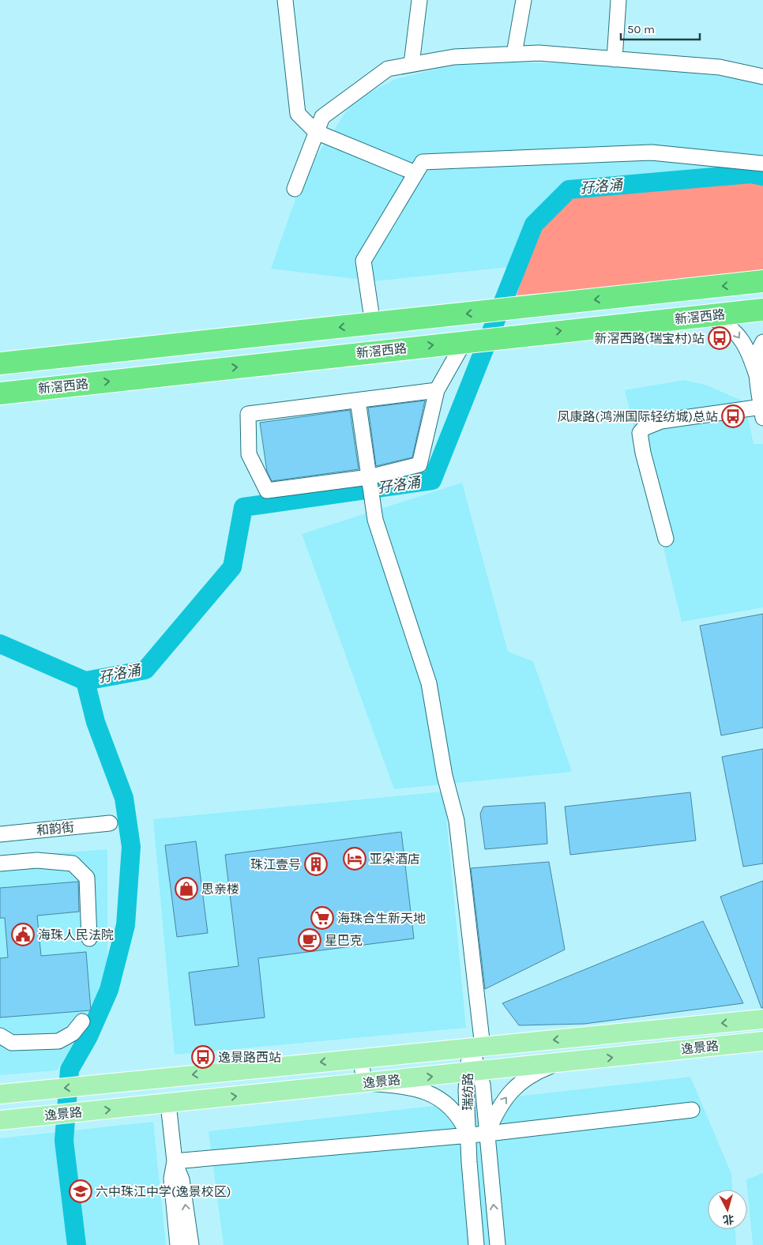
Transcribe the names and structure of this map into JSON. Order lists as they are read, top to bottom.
{
  "streets": {
    "highway": ["新滘西路"],
    "main road": ["逸景路"],
    "street": ["和韵街", "瑞纺路"]
  },
  "crossings": [
    ["逸景路", "瑞纺路"]
  ],
  "water": ["孖洛涌"],
  "places": {
    "bus stop": ["新滘西路(瑞宝村)站", "凤康路(鸿洲国际轻纺城)总站", "逸景路西站"],
    "hotel": ["亚朵酒店"],
    "building": ["珠江壹号"],
    "shop": ["思亲楼"],
    "supermarket": ["海珠合生新天地"],
    "public building": ["海珠人民法院"],
    "cafe": ["星巴克"],
    "school or university": ["六中珠江中学(逸景校区)"]
  },
  "scale_bar": "50 m",
  "north": "bottom"
}
